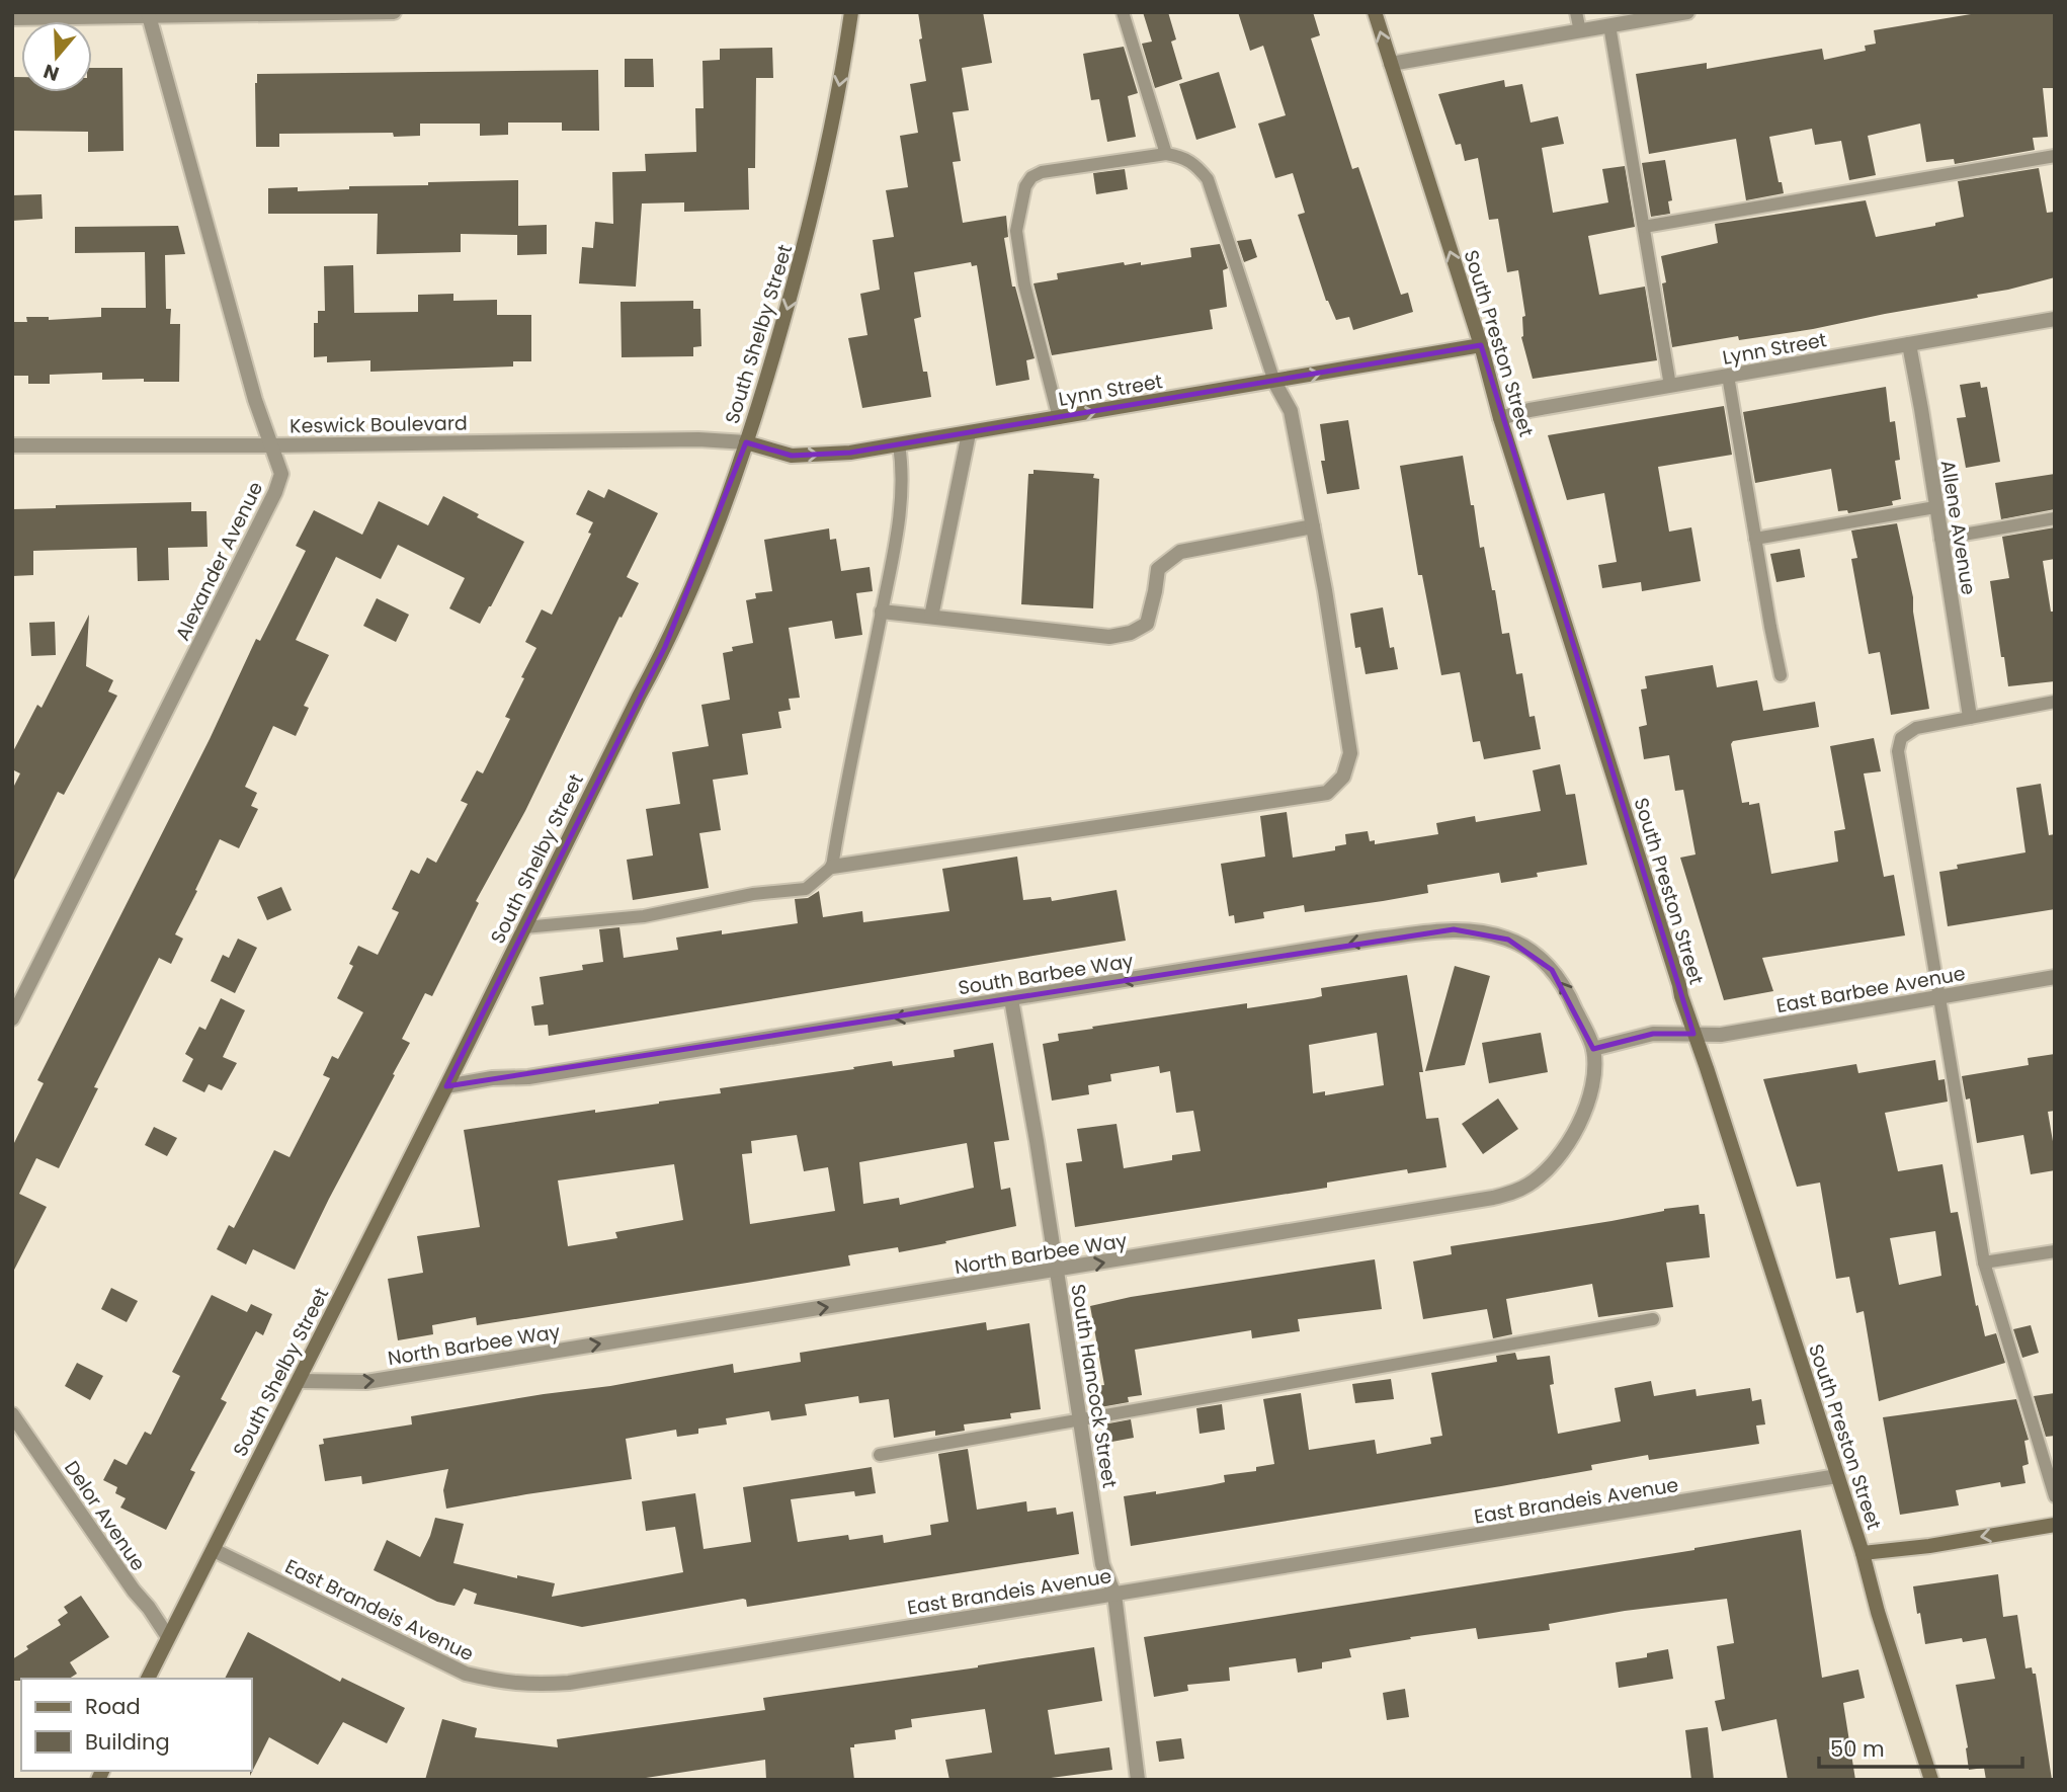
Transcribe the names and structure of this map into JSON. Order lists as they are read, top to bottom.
{
  "streets": {
    "main road": ["South Shelby Street", "South Preston Street", "Lynn Street"],
    "street": [
      "Keswick Boulevard",
      "Allene Avenue",
      "Alexander Avenue",
      "South Barbee Way",
      "East Barbee Avenue",
      "North Barbee Way",
      "South Hancock Street",
      "East Brandeis Avenue",
      "Delor Avenue"
    ]
  },
  "crossings": [
    ["South Shelby Street", "Lynn Street"],
    ["South Shelby Street", "Keswick Boulevard"],
    ["South Shelby Street", "South Barbee Way"],
    ["South Shelby Street", "North Barbee Way"],
    ["South Shelby Street", "East Brandeis Avenue"],
    ["South Shelby Street", "Delor Avenue"],
    ["South Preston Street", "Lynn Street"],
    ["South Preston Street", "East Barbee Avenue"],
    ["South Preston Street", "East Brandeis Avenue"],
    ["Lynn Street", "Keswick Boulevard"],
    ["Lynn Street", "Allene Avenue"],
    ["Keswick Boulevard", "Alexander Avenue"],
    ["South Barbee Way", "North Barbee Way"],
    ["South Barbee Way", "South Hancock Street"],
    ["North Barbee Way", "South Hancock Street"],
    ["South Hancock Street", "East Brandeis Avenue"]
  ],
  "one_way": ["Lynn Street", "South Barbee Way", "North Barbee Way"],
  "legend": ["Road", "Building"],
  "scale_bar": "50 m",
  "north": "bottom"
}
